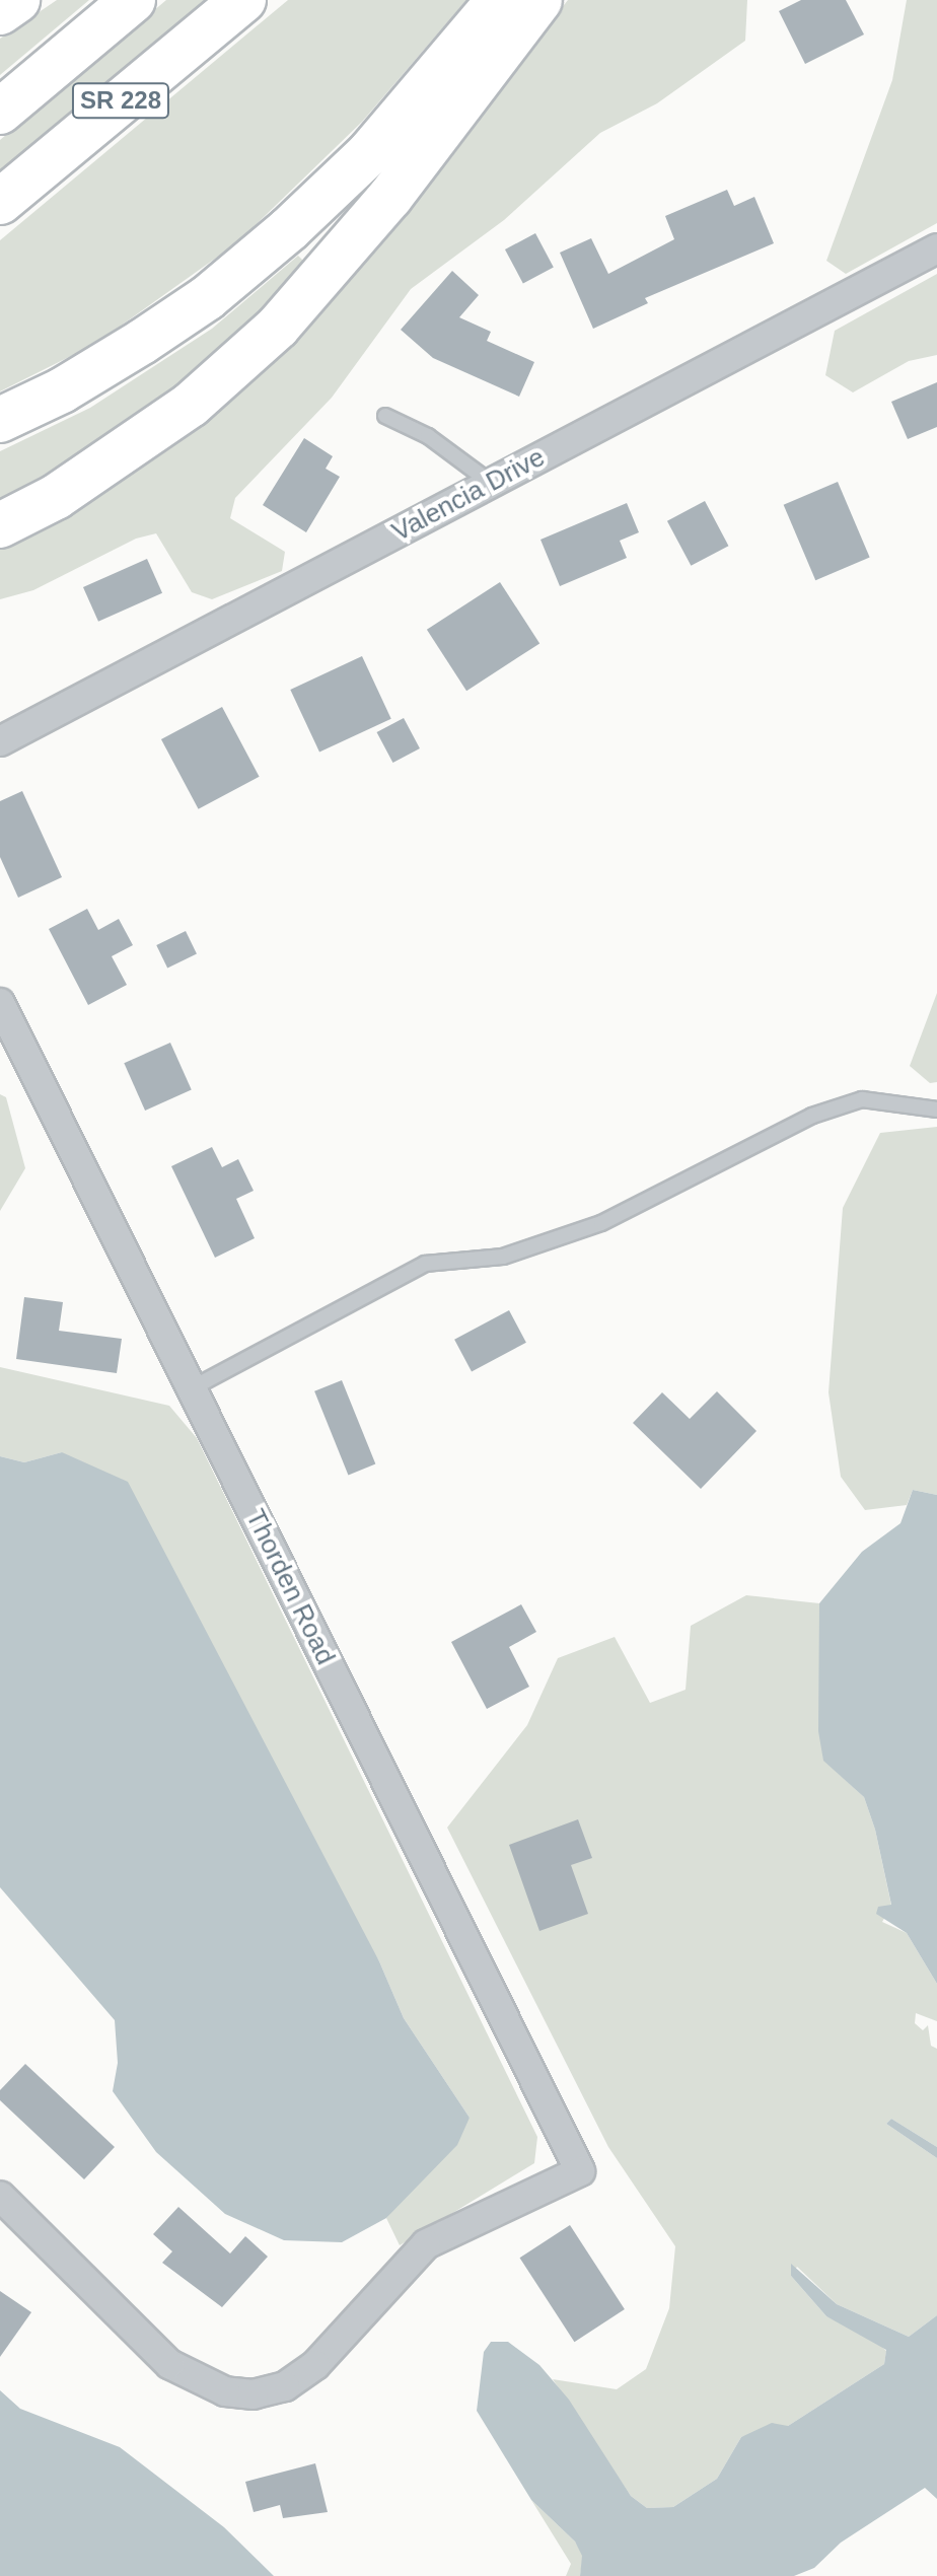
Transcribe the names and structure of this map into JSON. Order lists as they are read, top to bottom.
{
  "streets": {
    "highway": ["SR 228"],
    "street": ["Valencia Drive", "Thorden Road"]
  }
}
